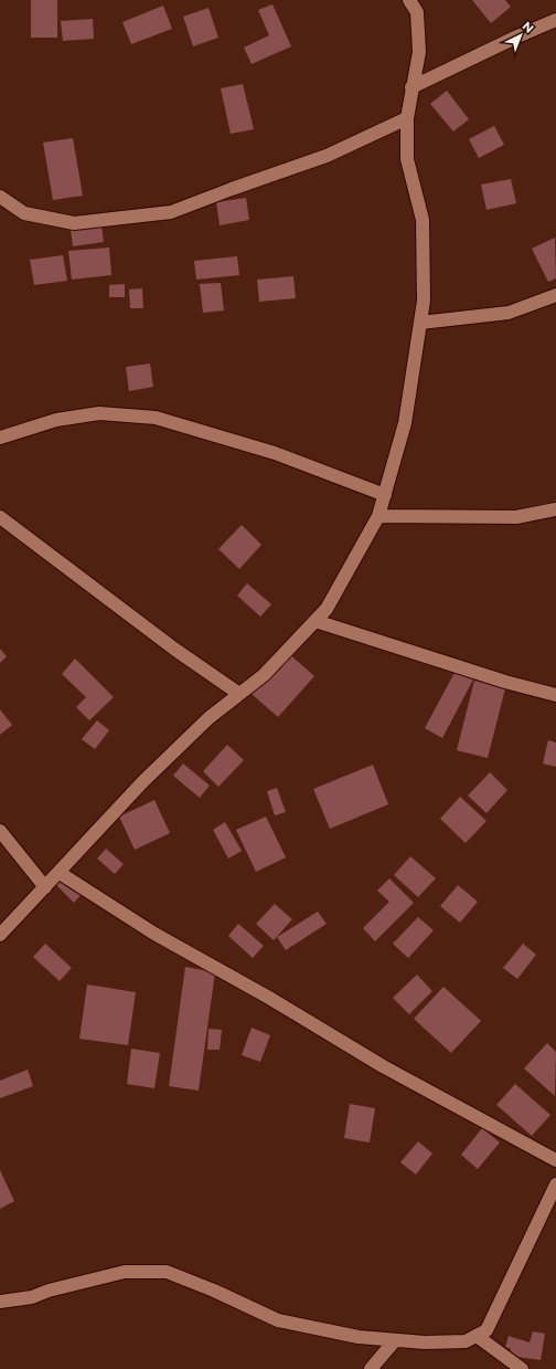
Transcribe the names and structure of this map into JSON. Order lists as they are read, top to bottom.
{
  "north": "top right"
}
